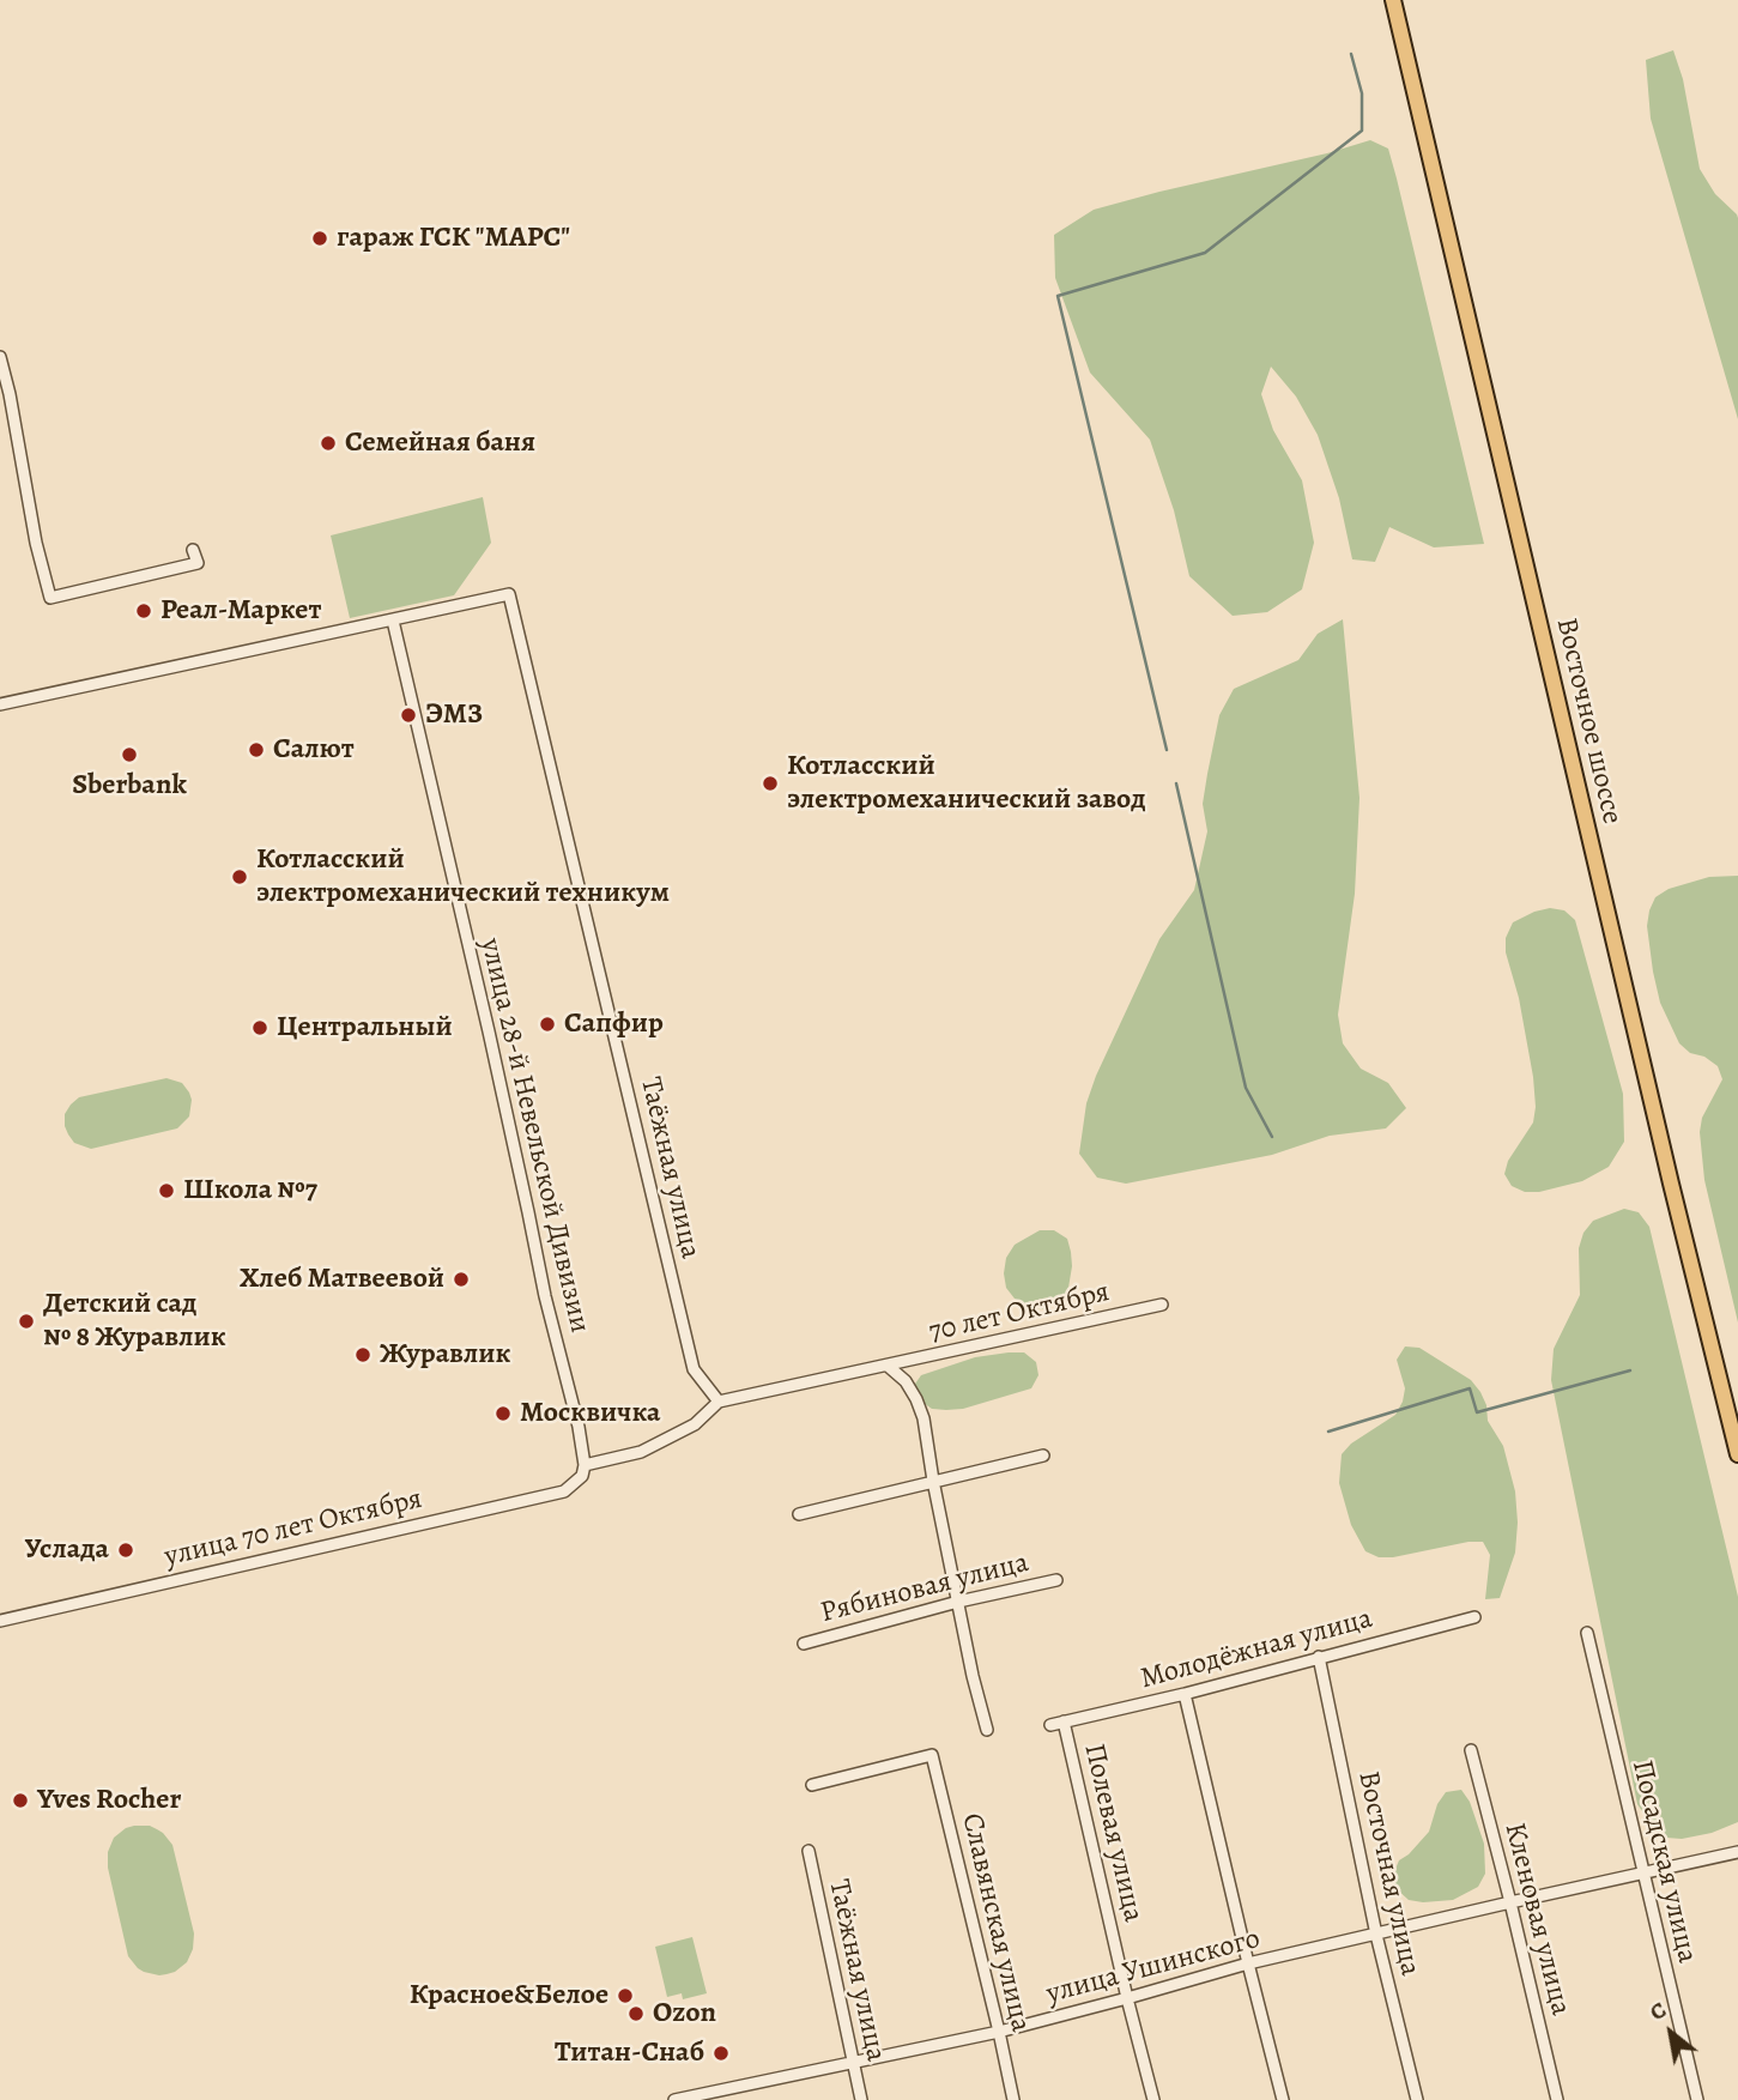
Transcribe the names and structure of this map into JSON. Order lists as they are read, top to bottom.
{
  "streets": {
    "main road": ["Восточное шоссе"],
    "street": [
      "улица 28-й Невельской Дивизии",
      "Таёжная улица",
      "70 лет Октября",
      "улица 70 лет Октября",
      "Рябиновая улица",
      "Молодёжная улица",
      "Полевая улица",
      "Посадская улица",
      "Восточная улица",
      "Кленовая улица",
      "Славянская улица",
      "улица Ушинского"
    ]
  },
  "crossings": [
    ["улица 28-й Невельской Дивизии", "Таёжная улица"],
    ["улица 28-й Невельской Дивизии", "улица 70 лет Октября"],
    ["Таёжная улица", "70 лет Октября"],
    ["Таёжная улица", "улица Ушинского"],
    ["Молодёжная улица", "Полевая улица"],
    ["Молодёжная улица", "Восточная улица"],
    ["Полевая улица", "улица Ушинского"],
    ["Посадская улица", "улица Ушинского"],
    ["Восточная улица", "улица Ушинского"],
    ["Кленовая улица", "улица Ушинского"],
    ["Славянская улица", "улица Ушинского"]
  ],
  "places": [
    "гараж ГСК \"МАРС\"",
    "Семейная баня",
    "Реал-Маркет",
    "ЭМЗ",
    "Салют",
    "Sberbank",
    "Котласский электромеханический завод",
    "Котласский электромеханический техникум",
    "Сапфир",
    "Центральный",
    "Школа №7",
    "Хлеб Матвеевой",
    "Детский сад № 8 Журавлик",
    "Журавлик",
    "Москвичка",
    "Услада",
    "Yves Rocher",
    "Красное&Белое",
    "Ozon",
    "Титан-Снаб"
  ],
  "north": "top left"
}
